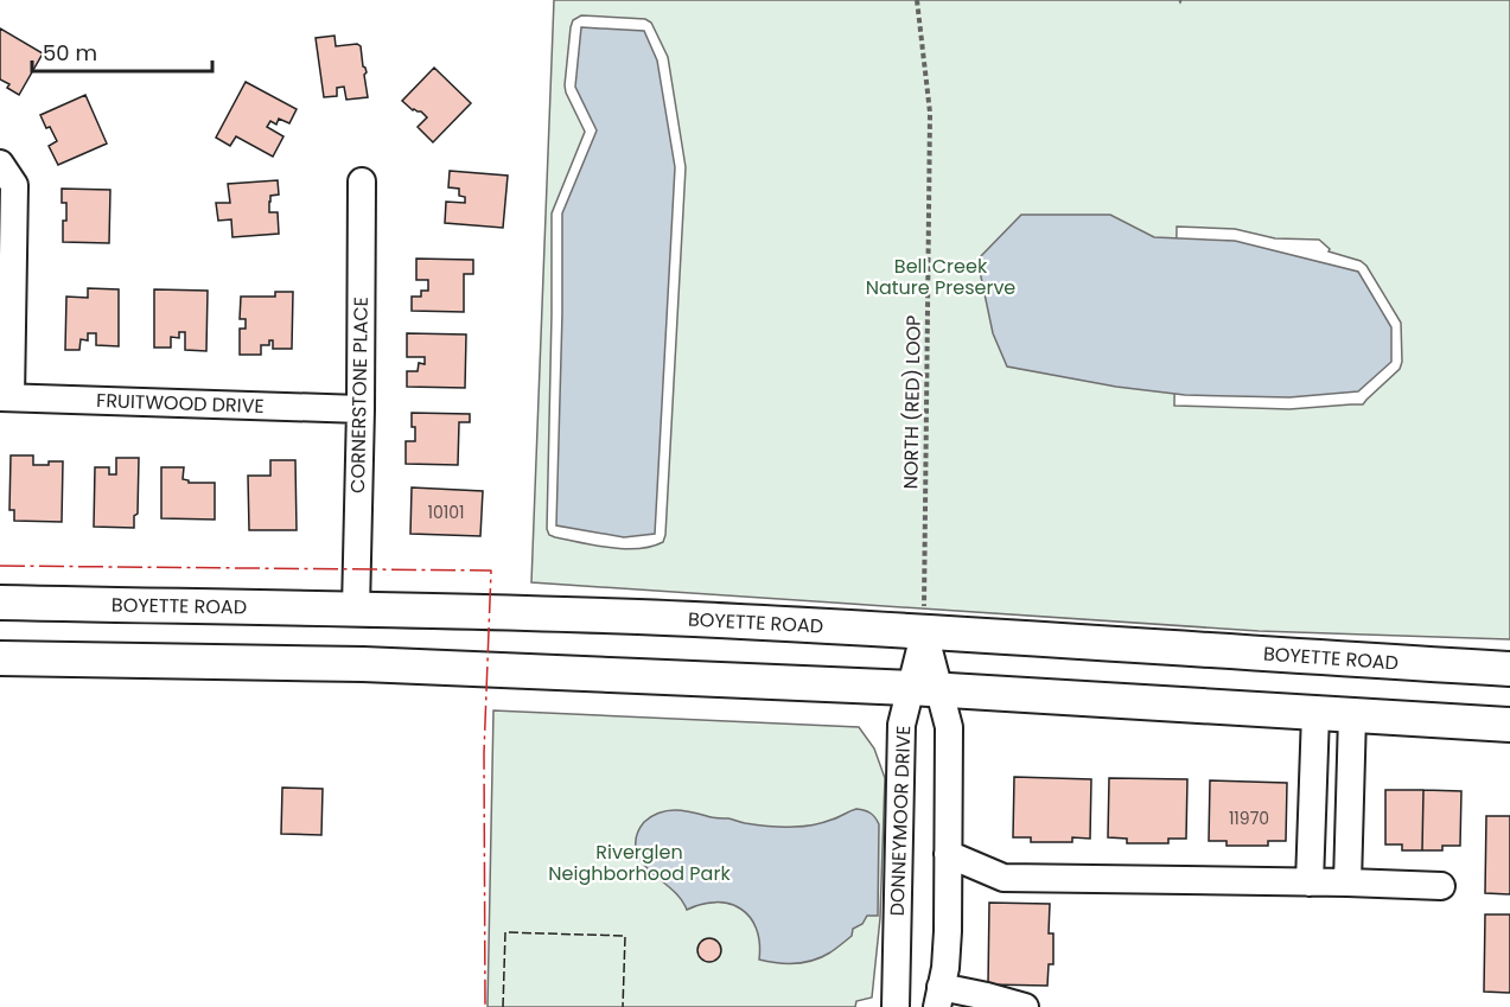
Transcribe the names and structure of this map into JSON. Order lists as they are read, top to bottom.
{
  "streets": {
    "main road": ["BOYETTE ROAD"],
    "street": ["CORNERSTONE PLACE", "FRUITWOOD DRIVE", "DONNEYMOOR DRIVE"],
    "path": ["NORTH (RED) LOOP"]
  },
  "crossings": [
    ["CORNERSTONE PLACE", "FRUITWOOD DRIVE"],
    ["CORNERSTONE PLACE", "BOYETTE ROAD"],
    ["BOYETTE ROAD", "DONNEYMOOR DRIVE"]
  ],
  "parks": ["Bell Creek Nature Preserve", "Riverglen Neighborhood Park"],
  "house_numbers": ["10101", "11970"],
  "scale_bar": "50 m"
}
